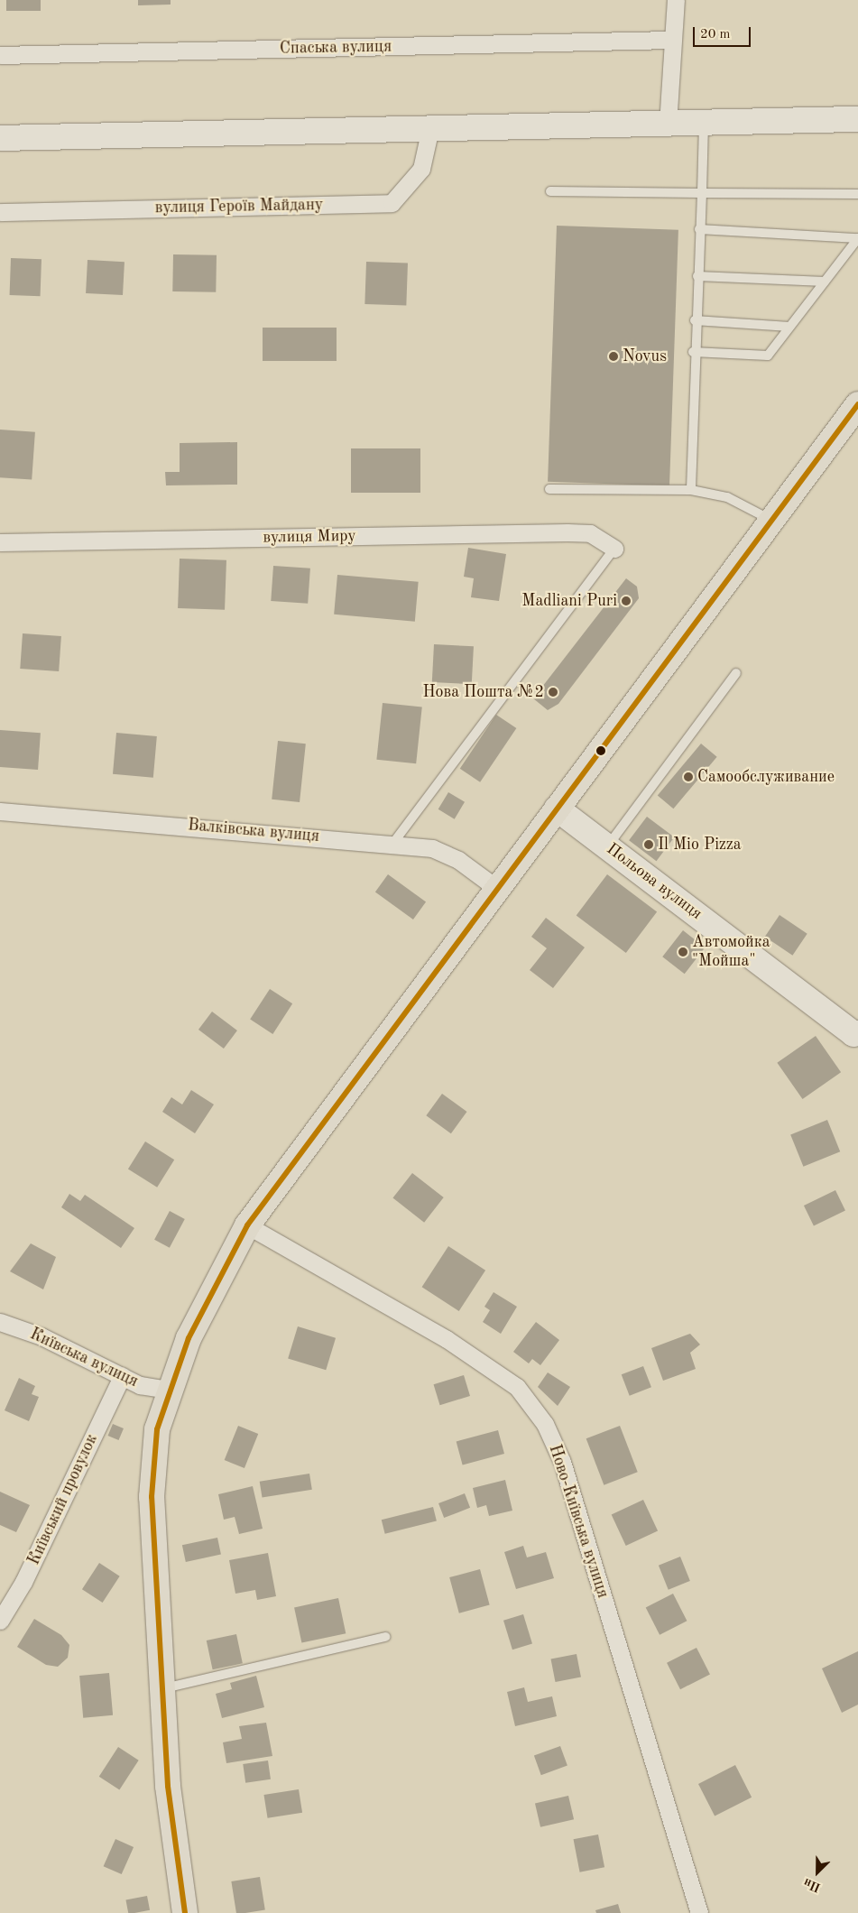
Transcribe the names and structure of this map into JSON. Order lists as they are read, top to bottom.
{
  "streets": {
    "street": [
      "Спаська вулиця",
      "вулиця Героїв Майдану",
      "вулиця Миру",
      "Валківська вулиця",
      "Польова вулиця",
      "Київська вулиця",
      "Київський провулок",
      "Ново-Київська вулиця"
    ]
  },
  "crossings": [
    ["Київська вулиця", "Київський провулок"]
  ],
  "places": [
    "Novus",
    "Madliani Puri",
    "Нова Пошта №2",
    "Самообслуживание",
    "Il Mio Pizza",
    "Автомойка \"Мойша\""
  ],
  "scale_bar": "20 m",
  "north": "bottom left"
}
